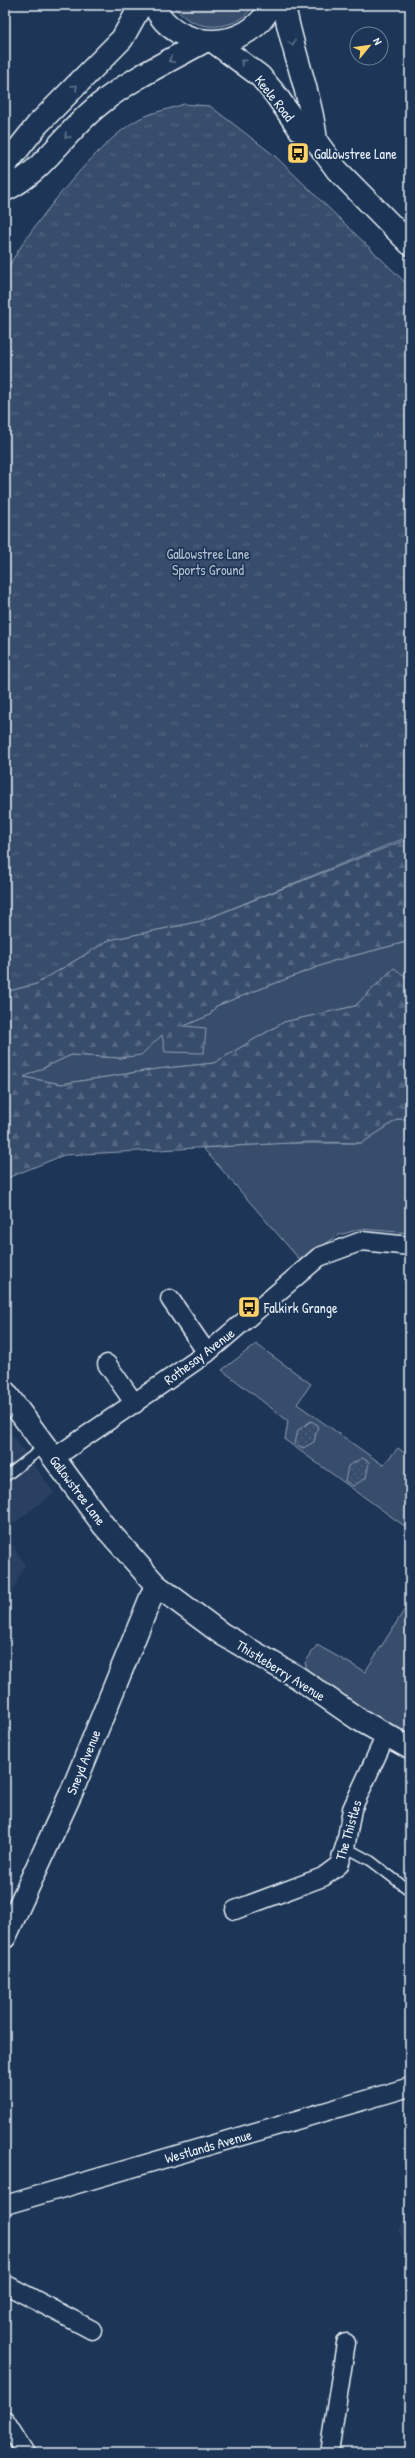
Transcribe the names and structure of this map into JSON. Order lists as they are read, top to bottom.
{
  "streets": {
    "street": [
      "Keele Road",
      "Rothesay Avenue",
      "Gallowstree Lane",
      "Thistleberry Avenue",
      "Sneyd Avenue",
      "The Thistles",
      "Westlands Avenue"
    ]
  },
  "crossings": [
    ["Rothesay Avenue", "Gallowstree Lane"],
    ["Gallowstree Lane", "Thistleberry Avenue"],
    ["Gallowstree Lane", "Sneyd Avenue"],
    ["Thistleberry Avenue", "Sneyd Avenue"],
    ["Thistleberry Avenue", "The Thistles"]
  ],
  "parks": ["Gallowstree Lane Sports Ground"],
  "places": {
    "bus stop": ["Gallowstree Lane", "Falkirk Grange"]
  },
  "north": "top right"
}
